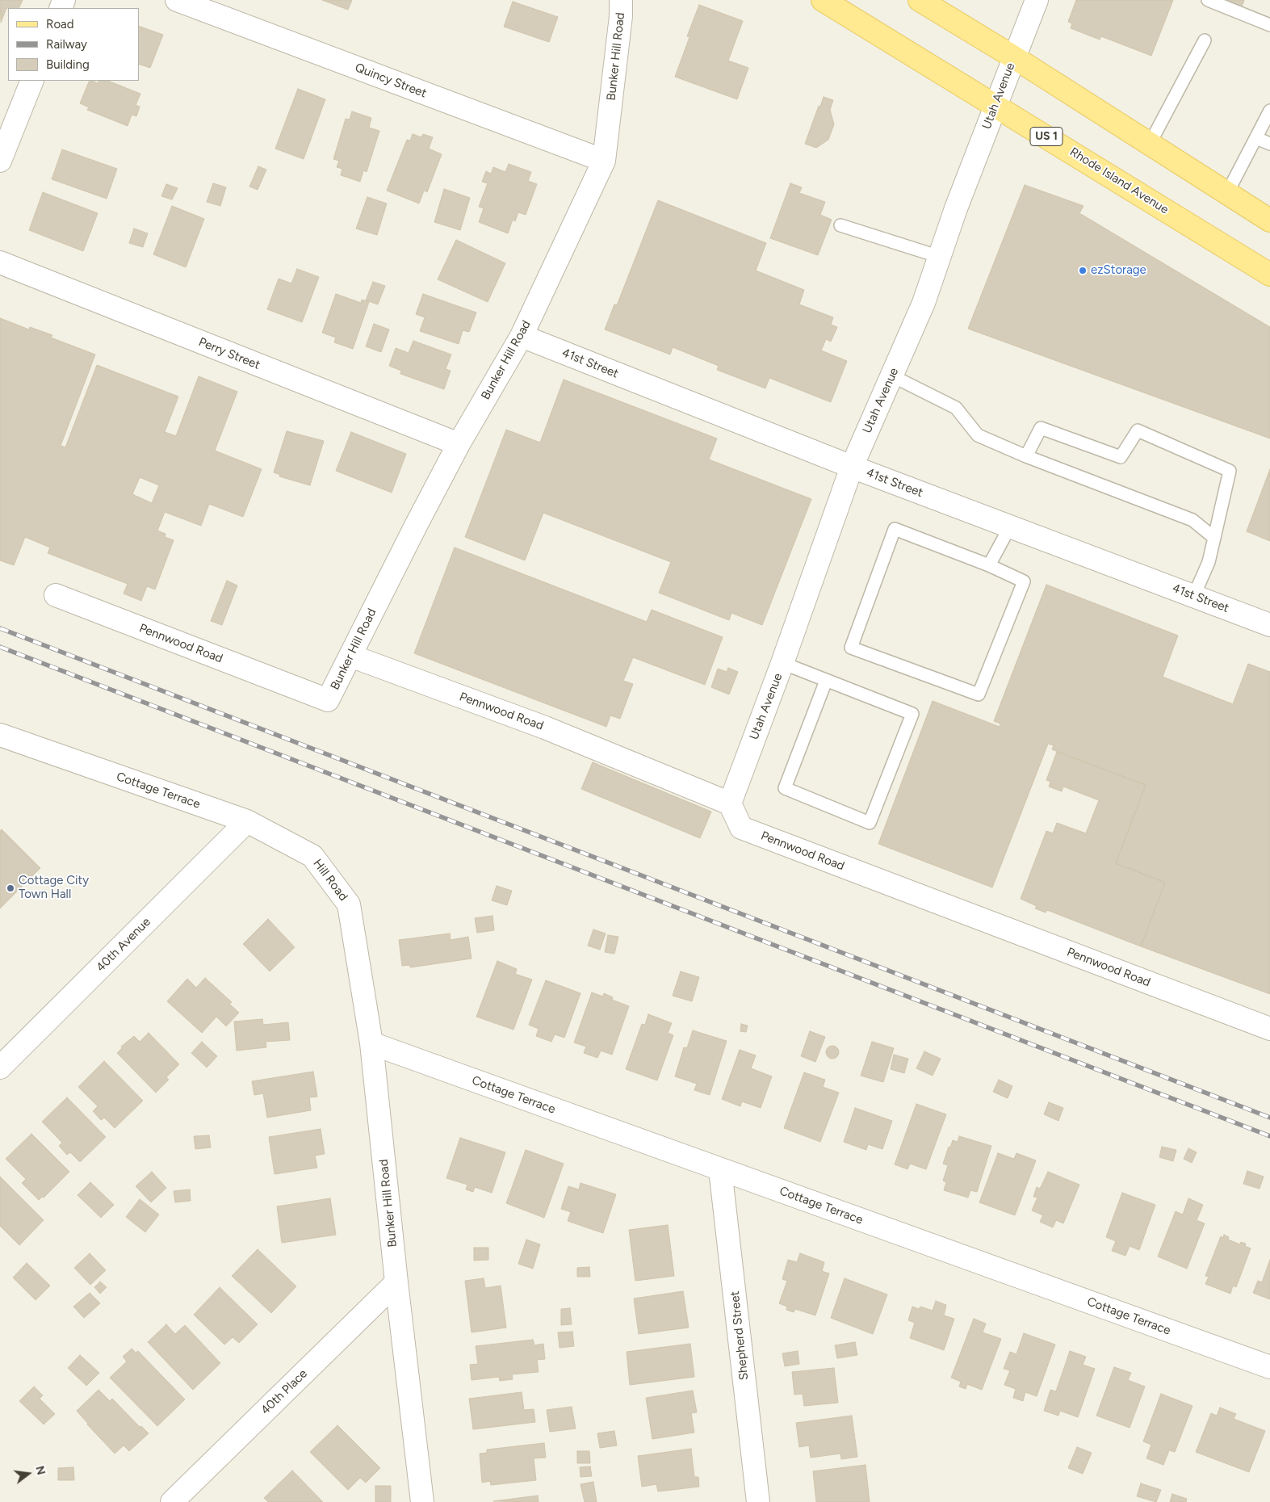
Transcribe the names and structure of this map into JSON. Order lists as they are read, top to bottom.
{
  "streets": {
    "main road": ["US 1", "Rhode Island Avenue"],
    "street": [
      "Bunker Hill Road",
      "Quincy Street",
      "Utah Avenue",
      "Perry Street",
      "41st Street",
      "Pennwood Road",
      "Cottage Terrace",
      "Hill Road",
      "40th Avenue",
      "Shepherd Street",
      "40th Place"
    ]
  },
  "crossings": [
    ["Bunker Hill Road", "Quincy Street"],
    ["Bunker Hill Road", "Perry Street"],
    ["Bunker Hill Road", "41st Street"],
    ["Bunker Hill Road", "Pennwood Road"],
    ["Bunker Hill Road", "Cottage Terrace"],
    ["Bunker Hill Road", "Hill Road"],
    ["Bunker Hill Road", "40th Place"],
    ["Utah Avenue", "Rhode Island Avenue"],
    ["Utah Avenue", "41st Street"],
    ["Utah Avenue", "Pennwood Road"],
    ["Cottage Terrace", "Hill Road"],
    ["Cottage Terrace", "40th Avenue"],
    ["Cottage Terrace", "Shepherd Street"]
  ],
  "places": ["ezStorage", "Cottage City Town Hall"],
  "legend": ["Road", "Railway", "Building"],
  "north": "right"
}
